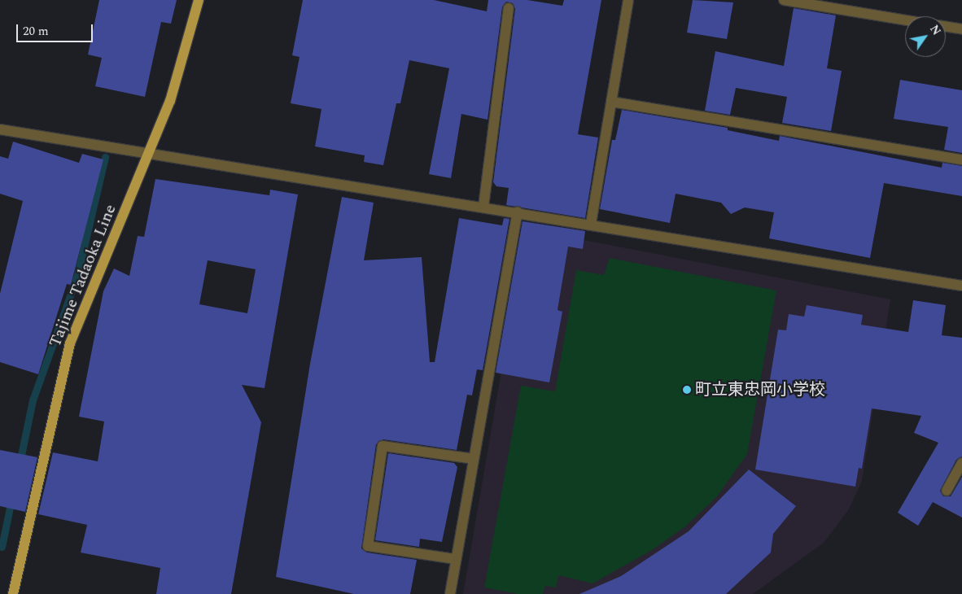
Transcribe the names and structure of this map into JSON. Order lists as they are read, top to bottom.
{
  "streets": {
    "main road": ["Tajime Tadaoka Line"]
  },
  "places": ["町立東忠岡小学校"],
  "scale_bar": "20 m",
  "north": "top right"
}
